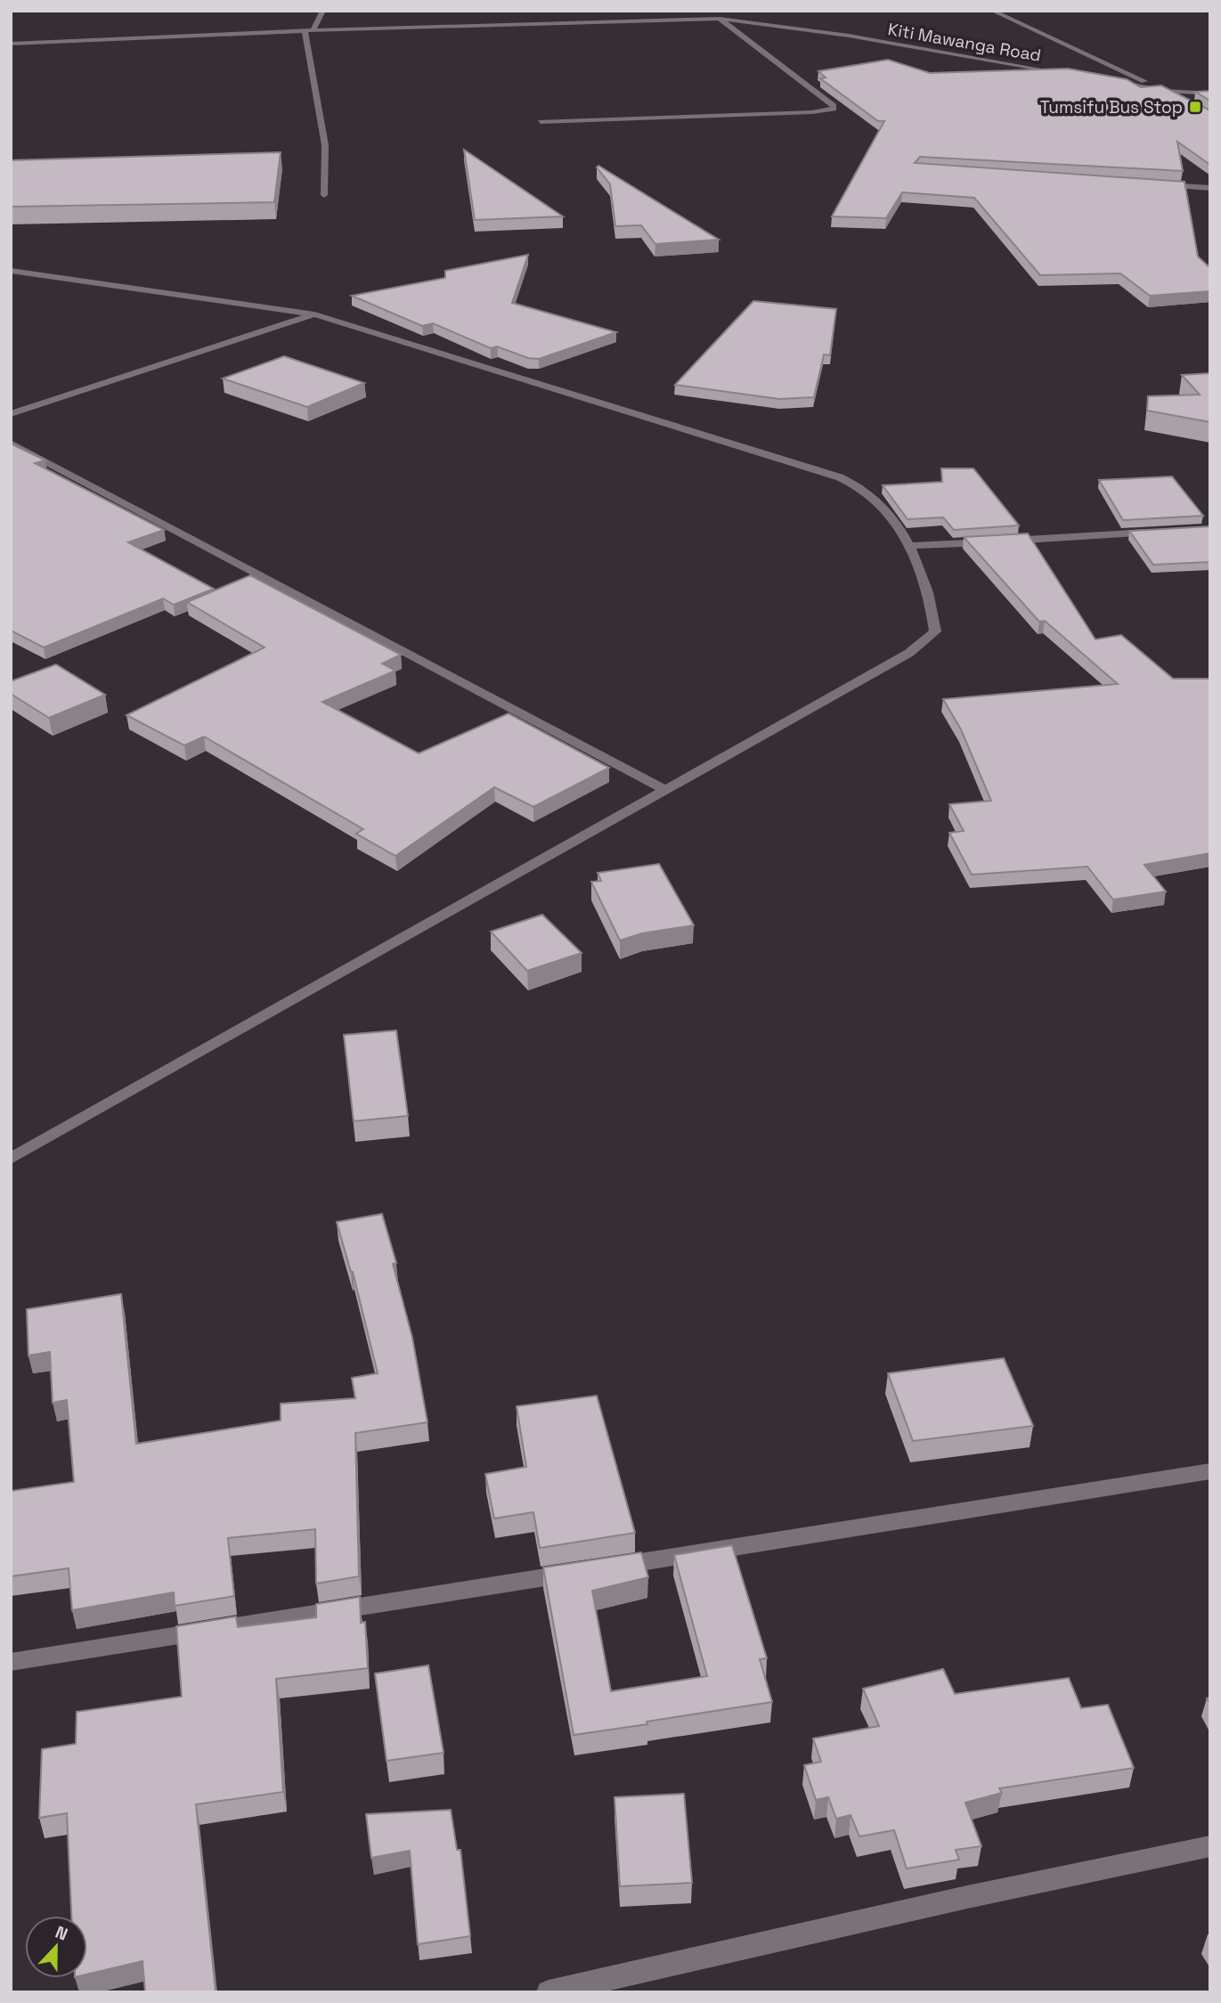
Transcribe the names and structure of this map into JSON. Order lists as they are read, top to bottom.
{
  "streets": {
    "street": ["Kiti Mawanga Road"]
  },
  "places": {
    "transit": ["Tumsifu Bus Stop"]
  },
  "north": "top"
}
